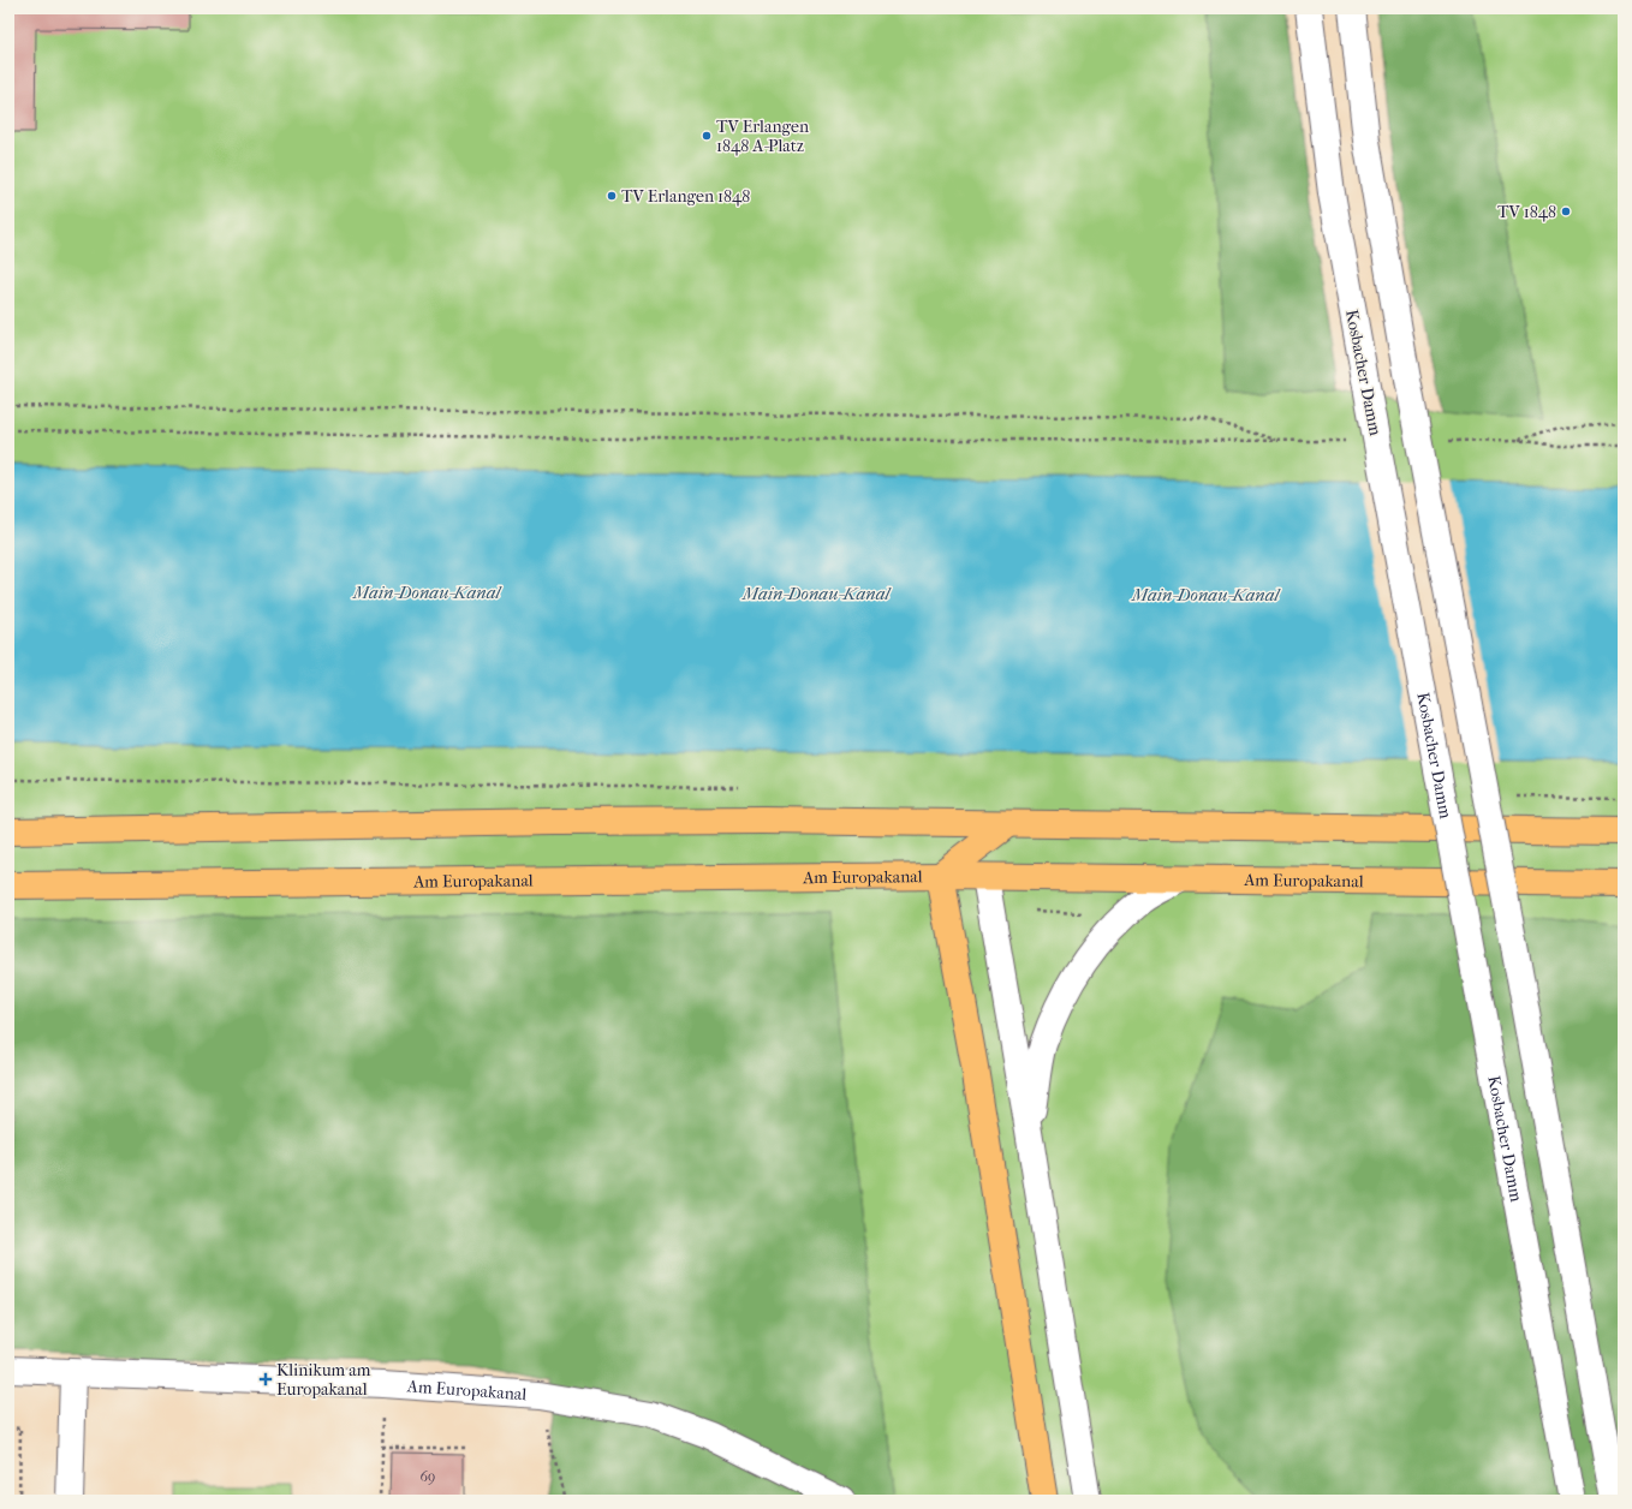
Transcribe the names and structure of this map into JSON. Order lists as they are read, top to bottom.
{
  "streets": {
    "main road": ["Am Europakanal"],
    "street": ["Kosbacher Damm"]
  },
  "water": ["Main-Donau-Kanal"],
  "places": {
    "other": ["TV Erlangen 1848 A-Platz", "TV Erlangen 1848", "TV 1848"],
    "health": ["Klinikum am Europakanal"]
  },
  "house_numbers": ["69"]
}
